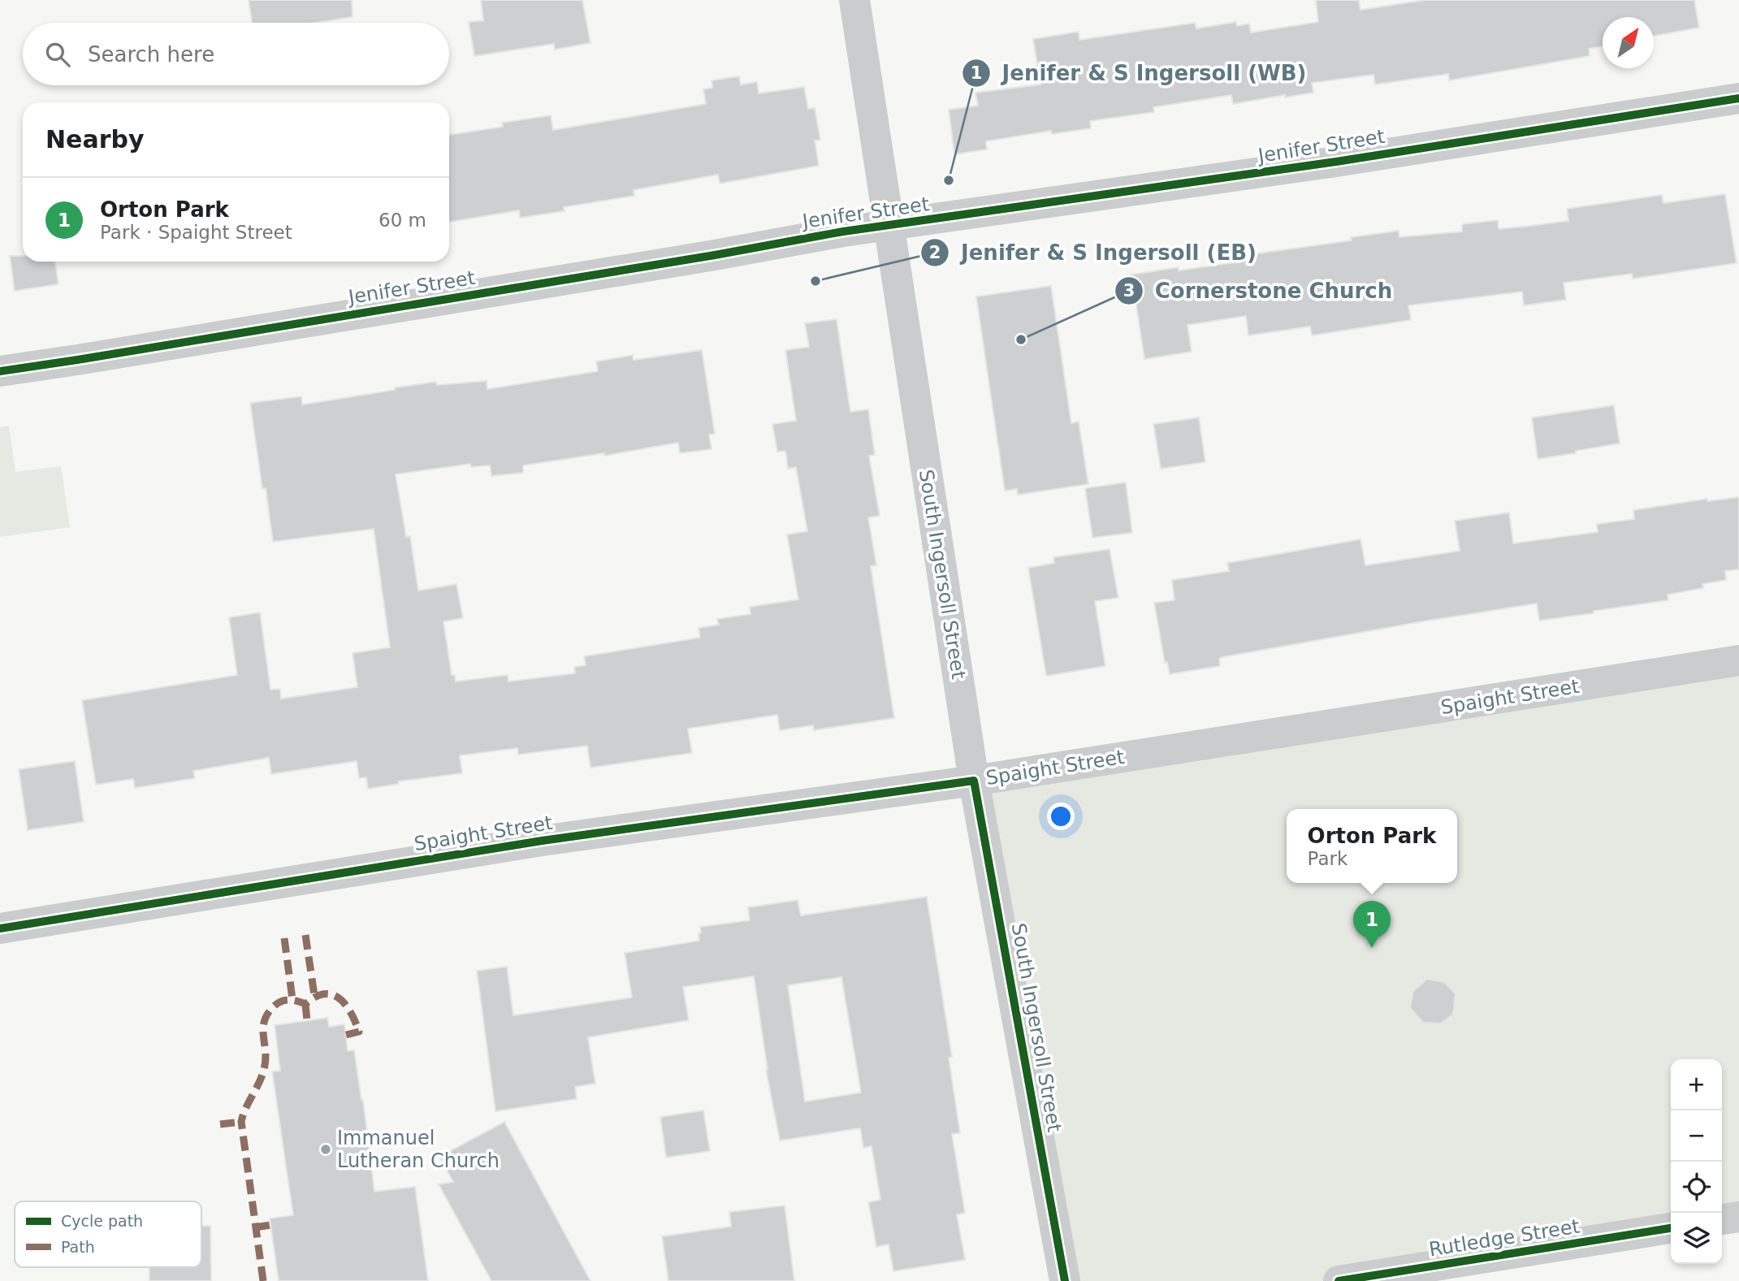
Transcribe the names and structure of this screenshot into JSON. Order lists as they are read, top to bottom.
{
  "streets": {
    "street": [
      "Jenifer Street",
      "South Ingersoll Street",
      "Spaight Street",
      "Rutledge Street"
    ]
  },
  "crossings": [
    ["Jenifer Street", "South Ingersoll Street"],
    ["South Ingersoll Street", "Spaight Street"]
  ],
  "places": [
    "Jenifer & S Ingersoll (WB)",
    "Jenifer & S Ingersoll (EB)",
    "Cornerstone Church",
    "Immanuel Lutheran Church"
  ],
  "legend": ["Cycle path", "Path"],
  "north": "top right",
  "page": {
    "search": "Search here",
    "heading": "Nearby",
    "list": [
      {
        "mark": "1",
        "name": "Orton Park",
        "note": "Park · Spaight Street",
        "value": "60 m"
      }
    ],
    "popup": ["Orton Park", "Park"],
    "pins": "1",
    "map_buttons": ["+", "−"]
  }
}
